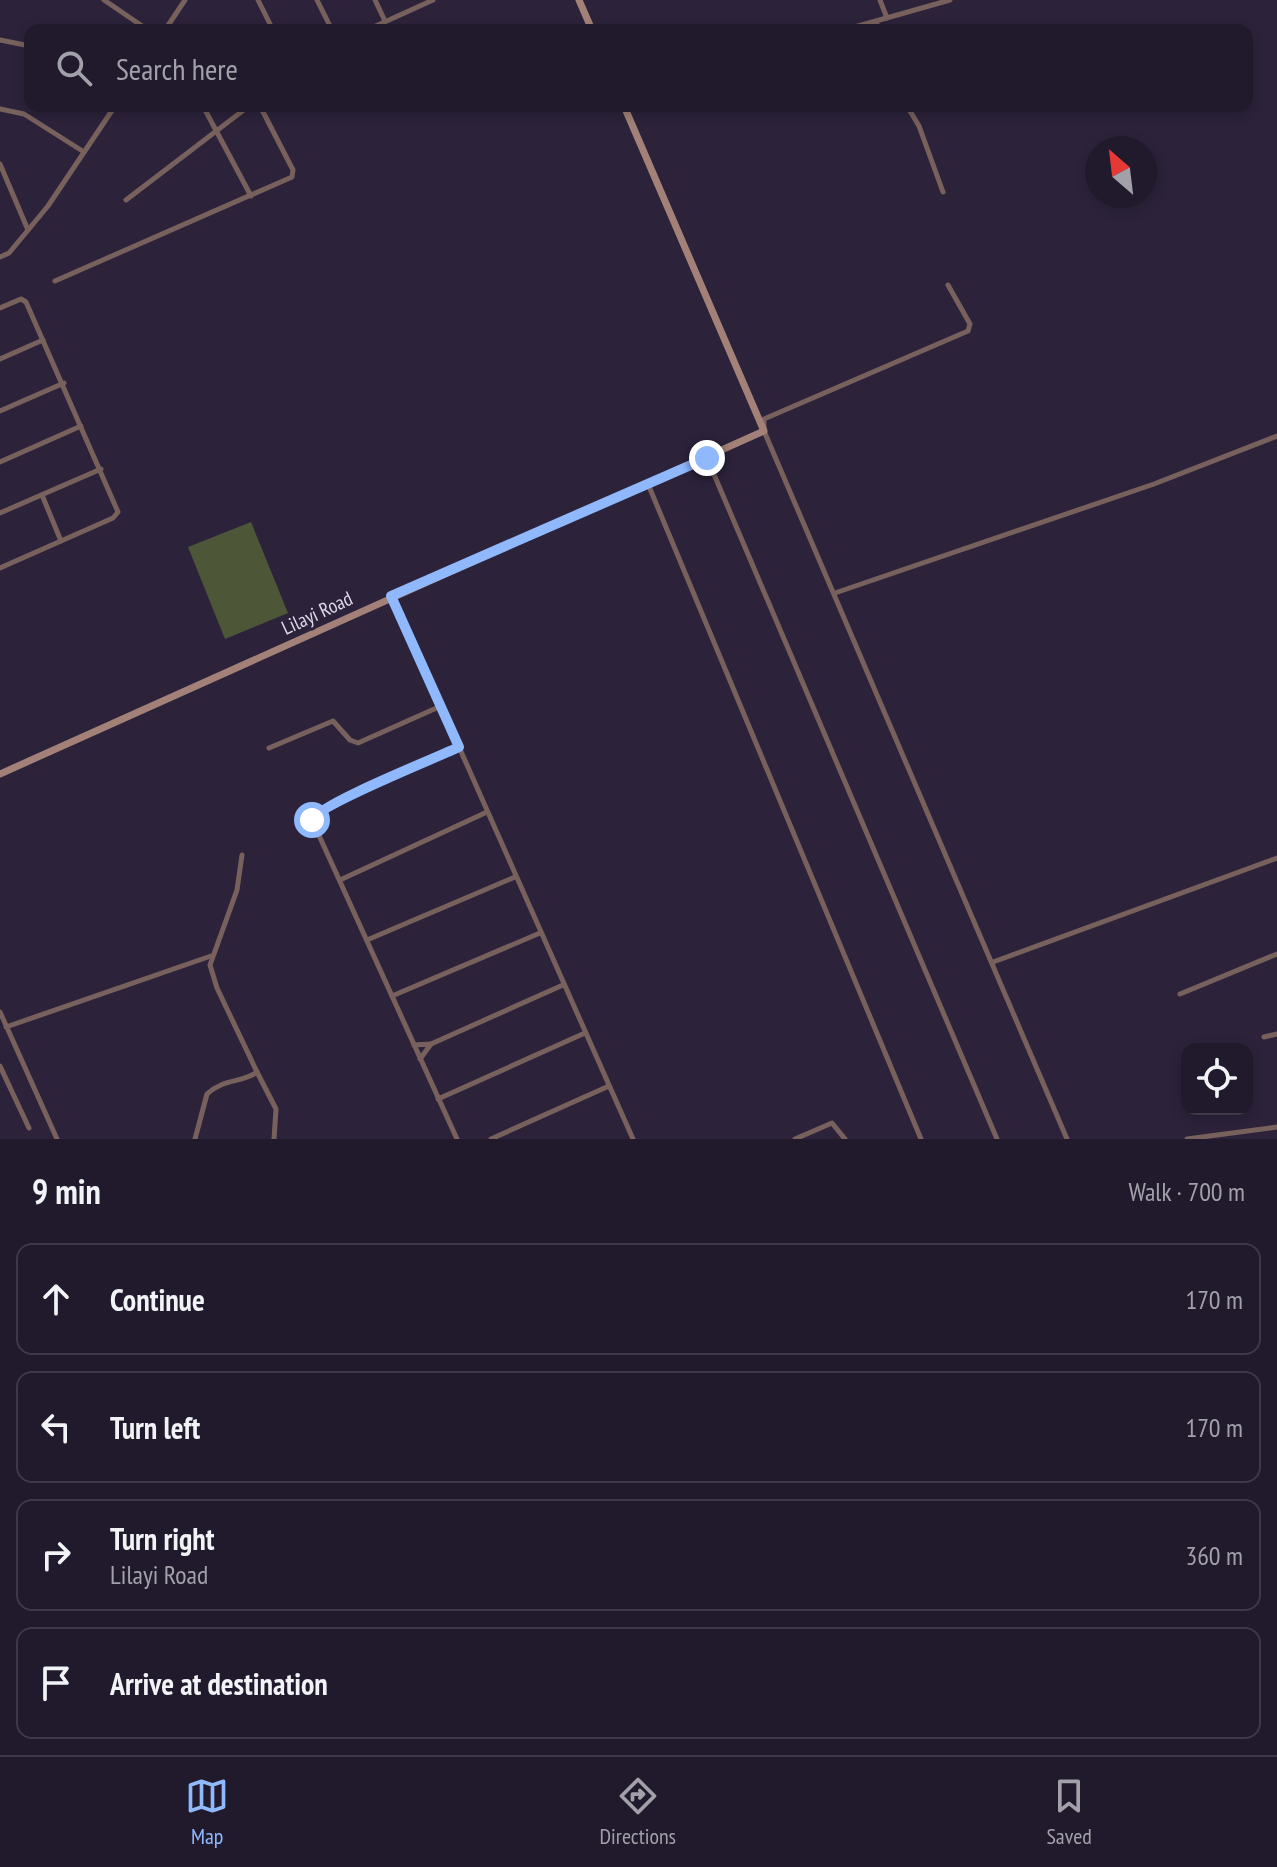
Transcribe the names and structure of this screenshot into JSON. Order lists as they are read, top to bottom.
{
  "streets": {
    "street": ["Lilayi Road"]
  },
  "north": "top left",
  "page": {
    "search": "Search here",
    "heading": ["9 min", "Walk · 700 m"],
    "list": [
      ["Continue", "170 m"],
      ["Turn left", "170 m"],
      ["Turn right", "Lilayi Road", "360 m"],
      "Arrive at destination"
    ],
    "nav": ["Map", "Directions", "Saved"]
  }
}
